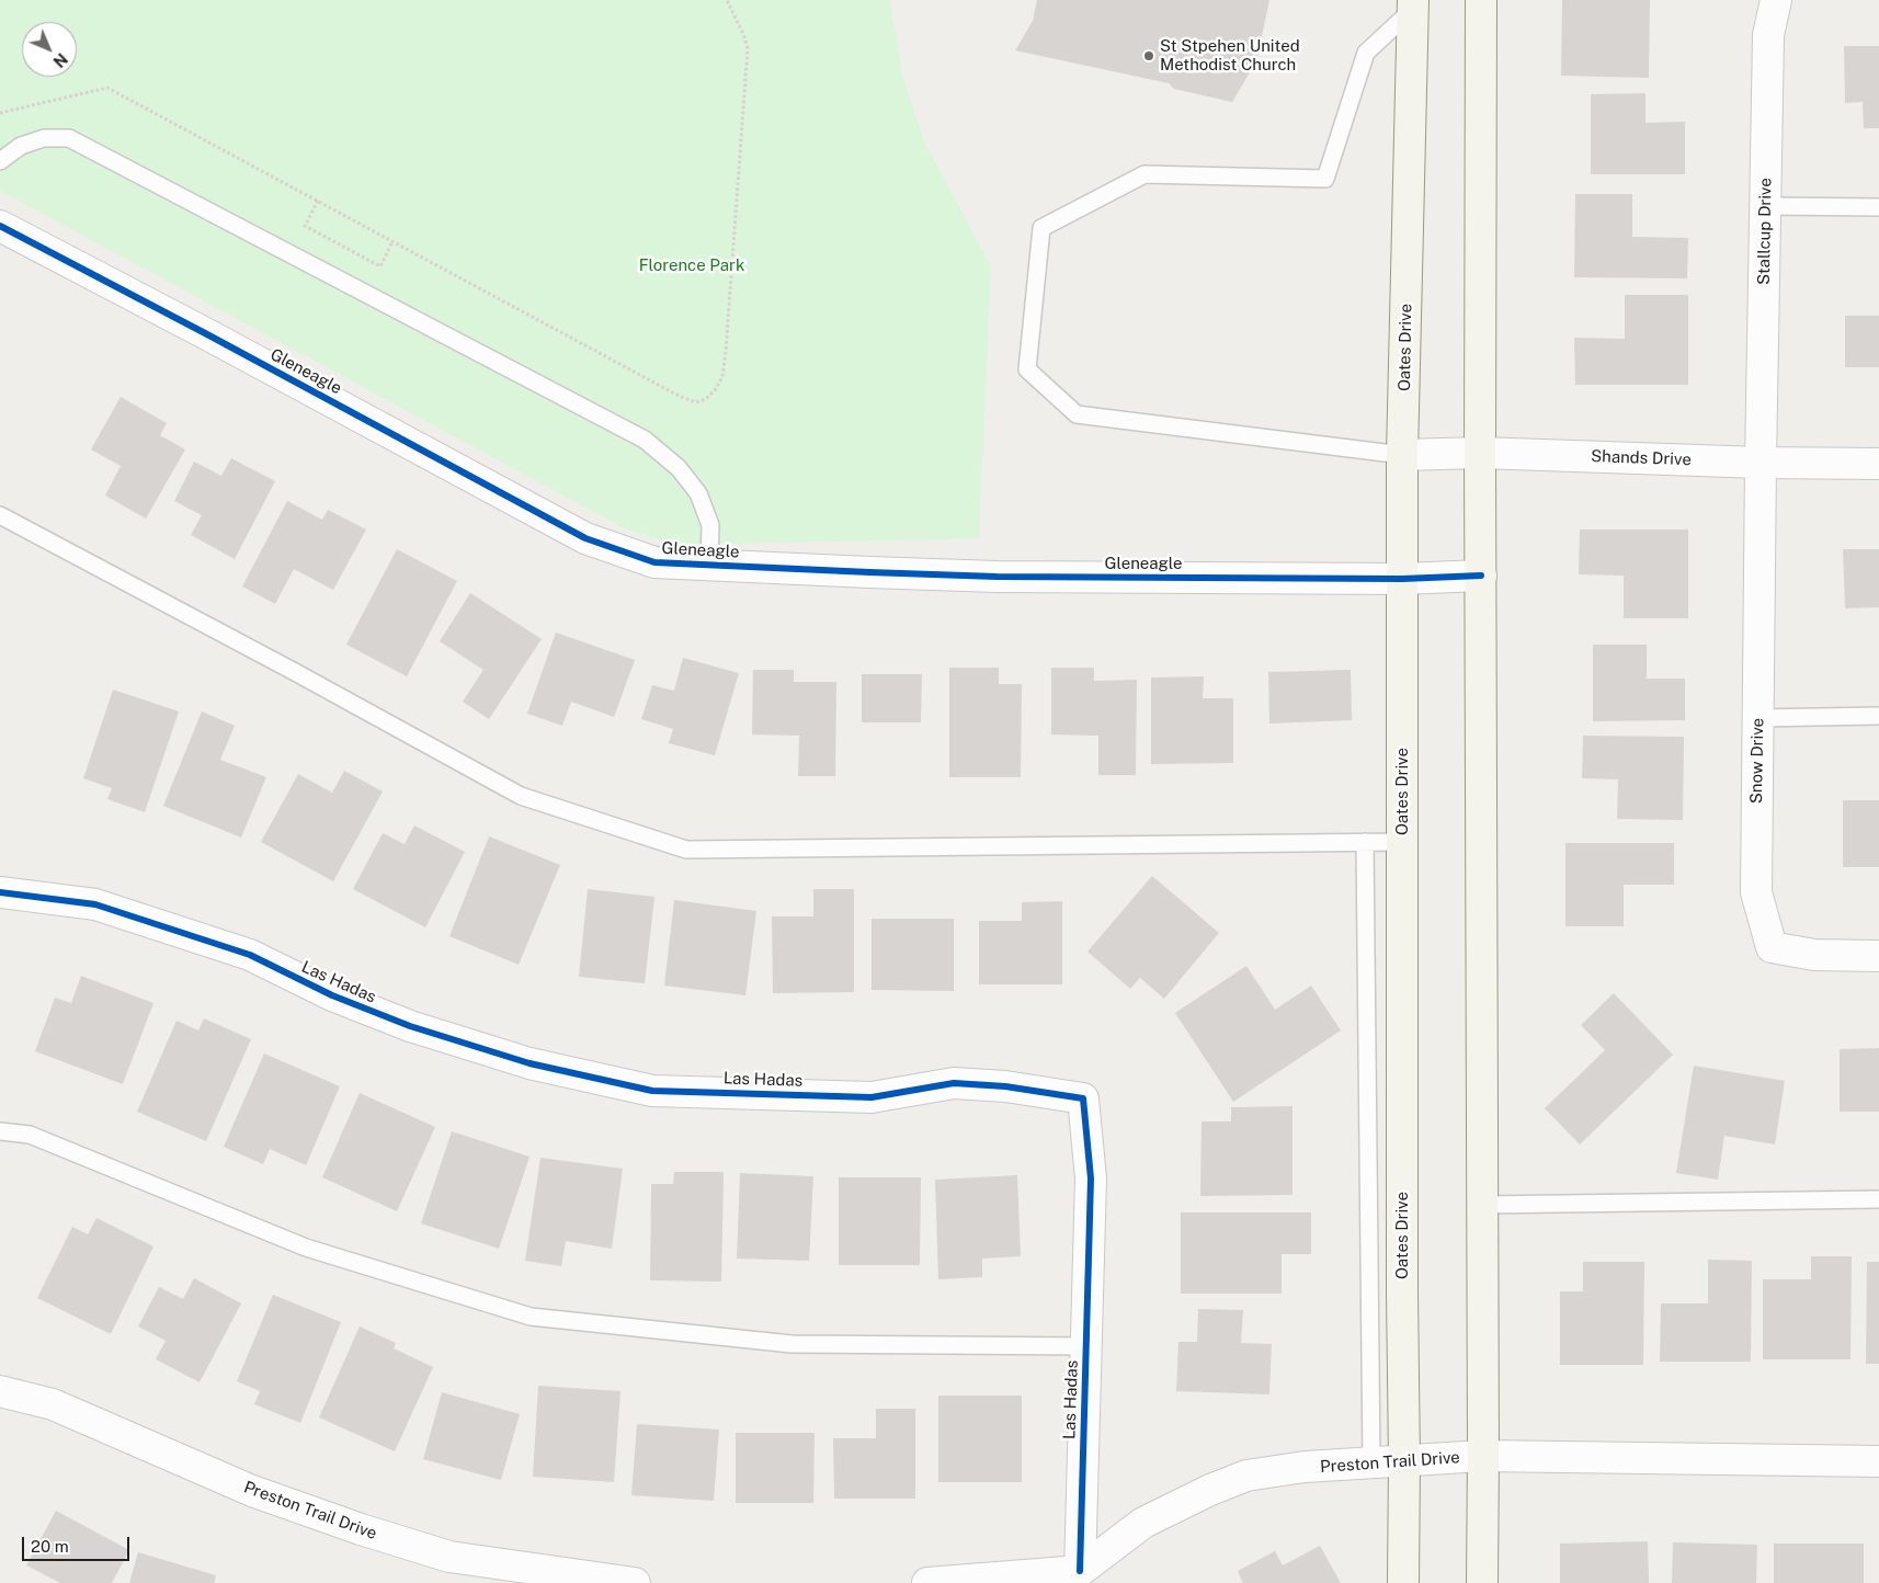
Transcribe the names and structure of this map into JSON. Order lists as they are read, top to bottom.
{
  "streets": {
    "main road": ["Oates Drive"],
    "street": [
      "Stallcup Drive",
      "Gleneagle",
      "Shands Drive",
      "Snow Drive",
      "Las Hadas",
      "Preston Trail Drive"
    ]
  },
  "crossings": [
    ["Stallcup Drive", "Shands Drive"],
    ["Stallcup Drive", "Snow Drive"],
    ["Oates Drive", "Gleneagle"],
    ["Oates Drive", "Shands Drive"],
    ["Oates Drive", "Preston Trail Drive"],
    ["Shands Drive", "Snow Drive"],
    ["Las Hadas", "Preston Trail Drive"]
  ],
  "parks": ["Florence Park"],
  "places": ["St Stpehen United Methodist Church"],
  "scale_bar": "20 m",
  "north": "bottom right"
}
